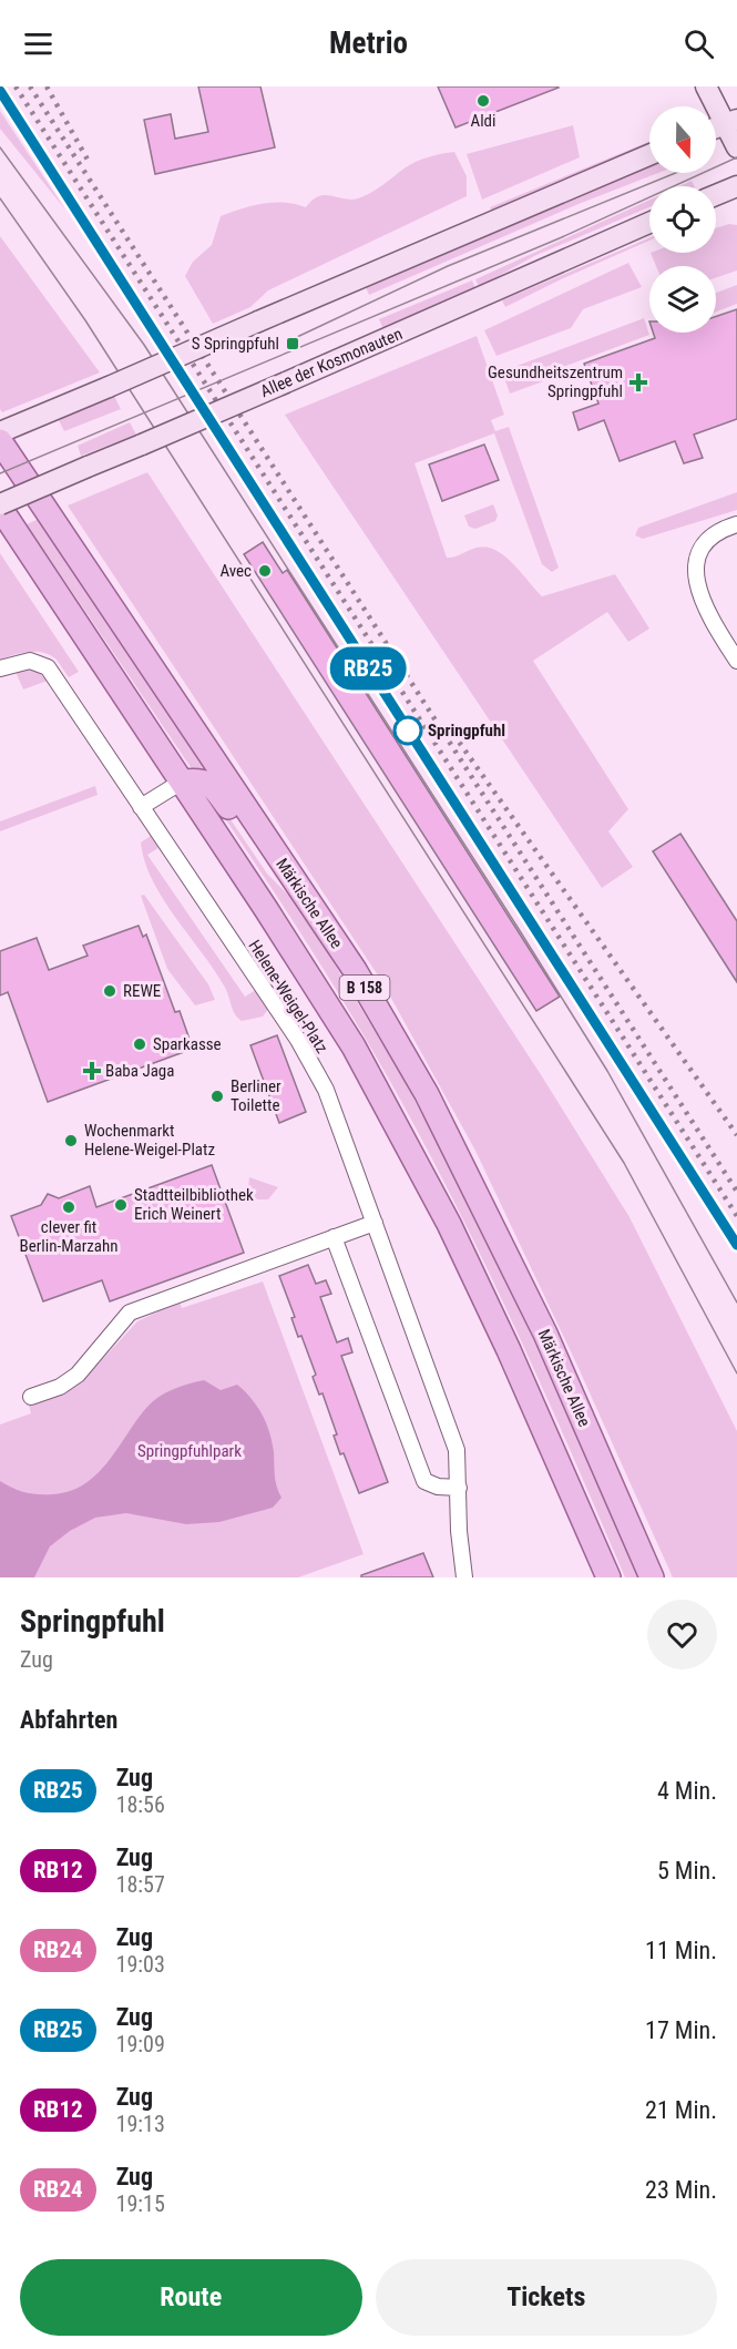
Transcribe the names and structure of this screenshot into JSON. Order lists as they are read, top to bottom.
{
  "streets": {
    "main road": ["Allee der Kosmonauten", "Märkische Allee", "B 158"],
    "street": ["Helene-Weigel-Platz"]
  },
  "crossings": [
    ["Allee der Kosmonauten", "B 158"]
  ],
  "parks": ["Springpfuhlpark"],
  "places": {
    "other": [
      "Aldi",
      "Avec",
      "Springpfuhl",
      "REWE",
      "Sparkasse",
      "Berliner Toilette",
      "Wochenmarkt Helene-Weigel-Platz",
      "Stadtteilbibliothek Erich Weinert",
      "clever fit Berlin-Marzahn"
    ],
    "transit": ["S Springpfuhl"],
    "health": ["Gesundheitszentrum Springpfuhl", "Baba Jaga"]
  },
  "north": "bottom",
  "page": {
    "header": "Metrio",
    "on_map": "RB25",
    "heading": [
      ["Springpfuhl", "Zug"],
      "Abfahrten"
    ],
    "list": [
      {
        "mark": "RB25",
        "name": "Zug",
        "note": "18:56",
        "value": "4 Min."
      },
      {
        "mark": "RB12",
        "name": "Zug",
        "note": "18:57",
        "value": "5 Min."
      },
      {
        "mark": "RB24",
        "name": "Zug",
        "note": "19:03",
        "value": "11 Min."
      },
      {
        "mark": "RB25",
        "name": "Zug",
        "note": "19:09",
        "value": "17 Min."
      },
      {
        "mark": "RB12",
        "name": "Zug",
        "note": "19:13",
        "value": "21 Min."
      },
      {
        "mark": "RB24",
        "name": "Zug",
        "note": "19:15",
        "value": "23 Min."
      }
    ],
    "buttons": ["Route", "Tickets"]
  }
}
